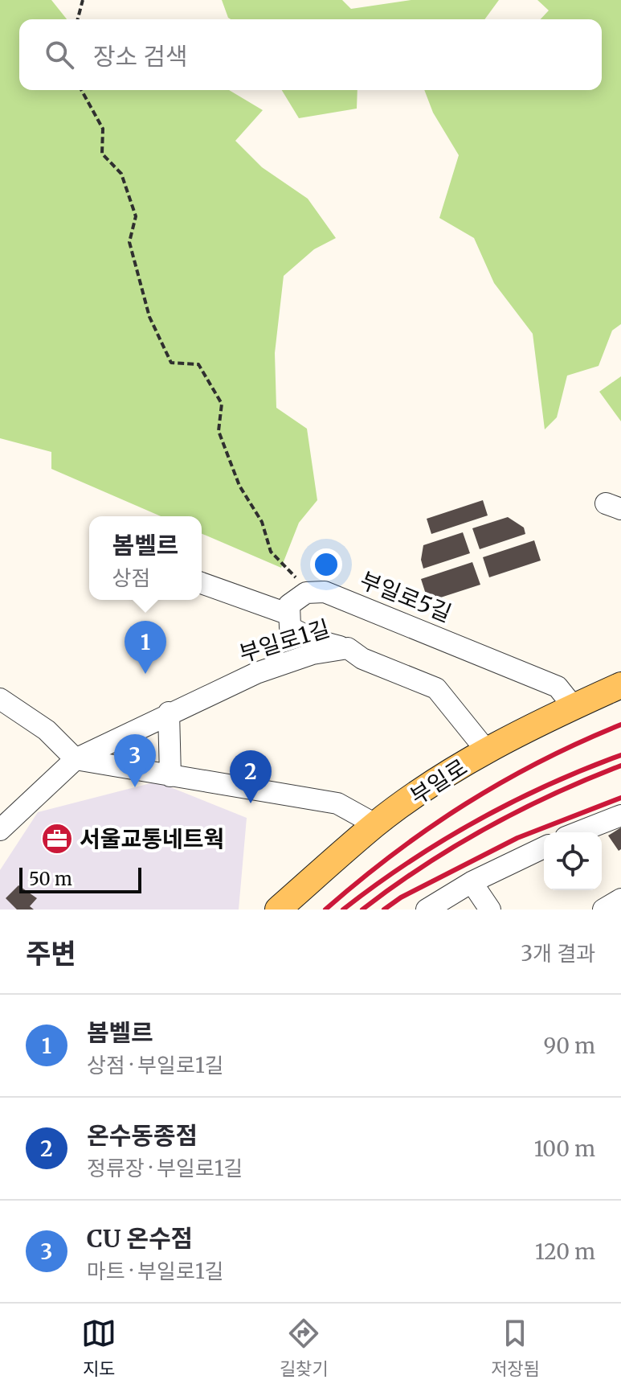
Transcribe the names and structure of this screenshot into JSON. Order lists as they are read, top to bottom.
{
  "streets": {
    "main road": ["부일로"],
    "street": ["부일로5길", "부일로1길"]
  },
  "crossings": [
    ["부일로5길", "부일로"],
    ["부일로1길", "부일로"]
  ],
  "places": {
    "office": ["서울교통네트웍"]
  },
  "scale_bar": "50 m",
  "page": {
    "search": "장소 검색",
    "popup": ["봄벨르", "상점"],
    "pins": ["1", "3", "2"],
    "scale": "50 m",
    "heading": ["주변", "3개 결과"],
    "list": [
      {
        "mark": "1",
        "name": "봄벨르",
        "note": "상점 · 부일로1길",
        "value": "90 m"
      },
      {
        "mark": "2",
        "name": "온수동종점",
        "note": "정류장 · 부일로1길",
        "value": "100 m"
      },
      {
        "mark": "3",
        "name": "CU 온수점",
        "note": "마트 · 부일로1길",
        "value": "120 m"
      }
    ],
    "nav": ["지도", "길찾기", "저장됨"]
  }
}
